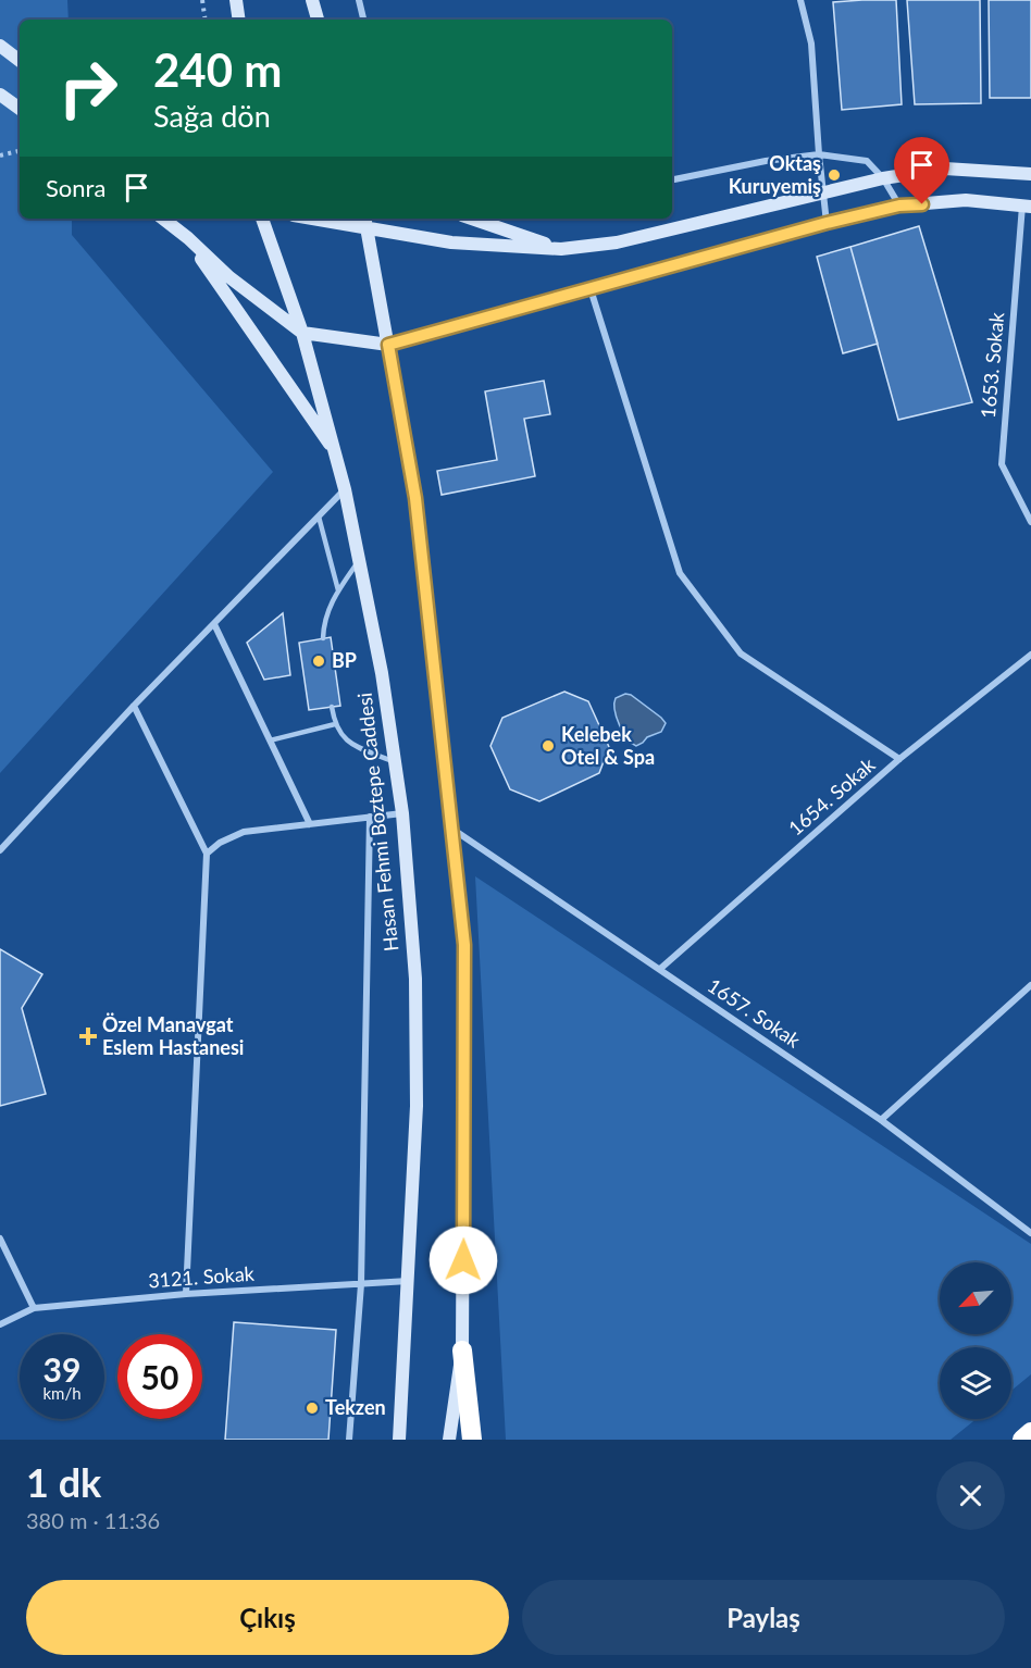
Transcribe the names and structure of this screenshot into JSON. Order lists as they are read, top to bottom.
{
  "streets": {
    "main road": ["Hasan Fehmi Boztepe Caddesi"],
    "street": [
      "1653. Sokak",
      "1654. Sokak",
      "1657. Sokak",
      "3121. Sokak"
    ]
  },
  "crossings": [
    ["1654. Sokak", "1657. Sokak"],
    ["Hasan Fehmi Boztepe Caddesi", "3121. Sokak"]
  ],
  "places": {
    "other": [
      "Oktaş Kuruyemiş",
      "BP",
      "Kelebek Otel & Spa",
      "Tekzen"
    ],
    "health": ["Özel Manavgat Eslem Hastanesi"]
  },
  "north": "bottom left",
  "page": {
    "turn": ["240 m", "Sağa dön"],
    "then": "Sonra",
    "speed": "39 km/h",
    "limit": "50",
    "heading": ["1 dk", "380 m · 11:36"],
    "buttons": ["Çıkış", "Paylaş"]
  }
}
